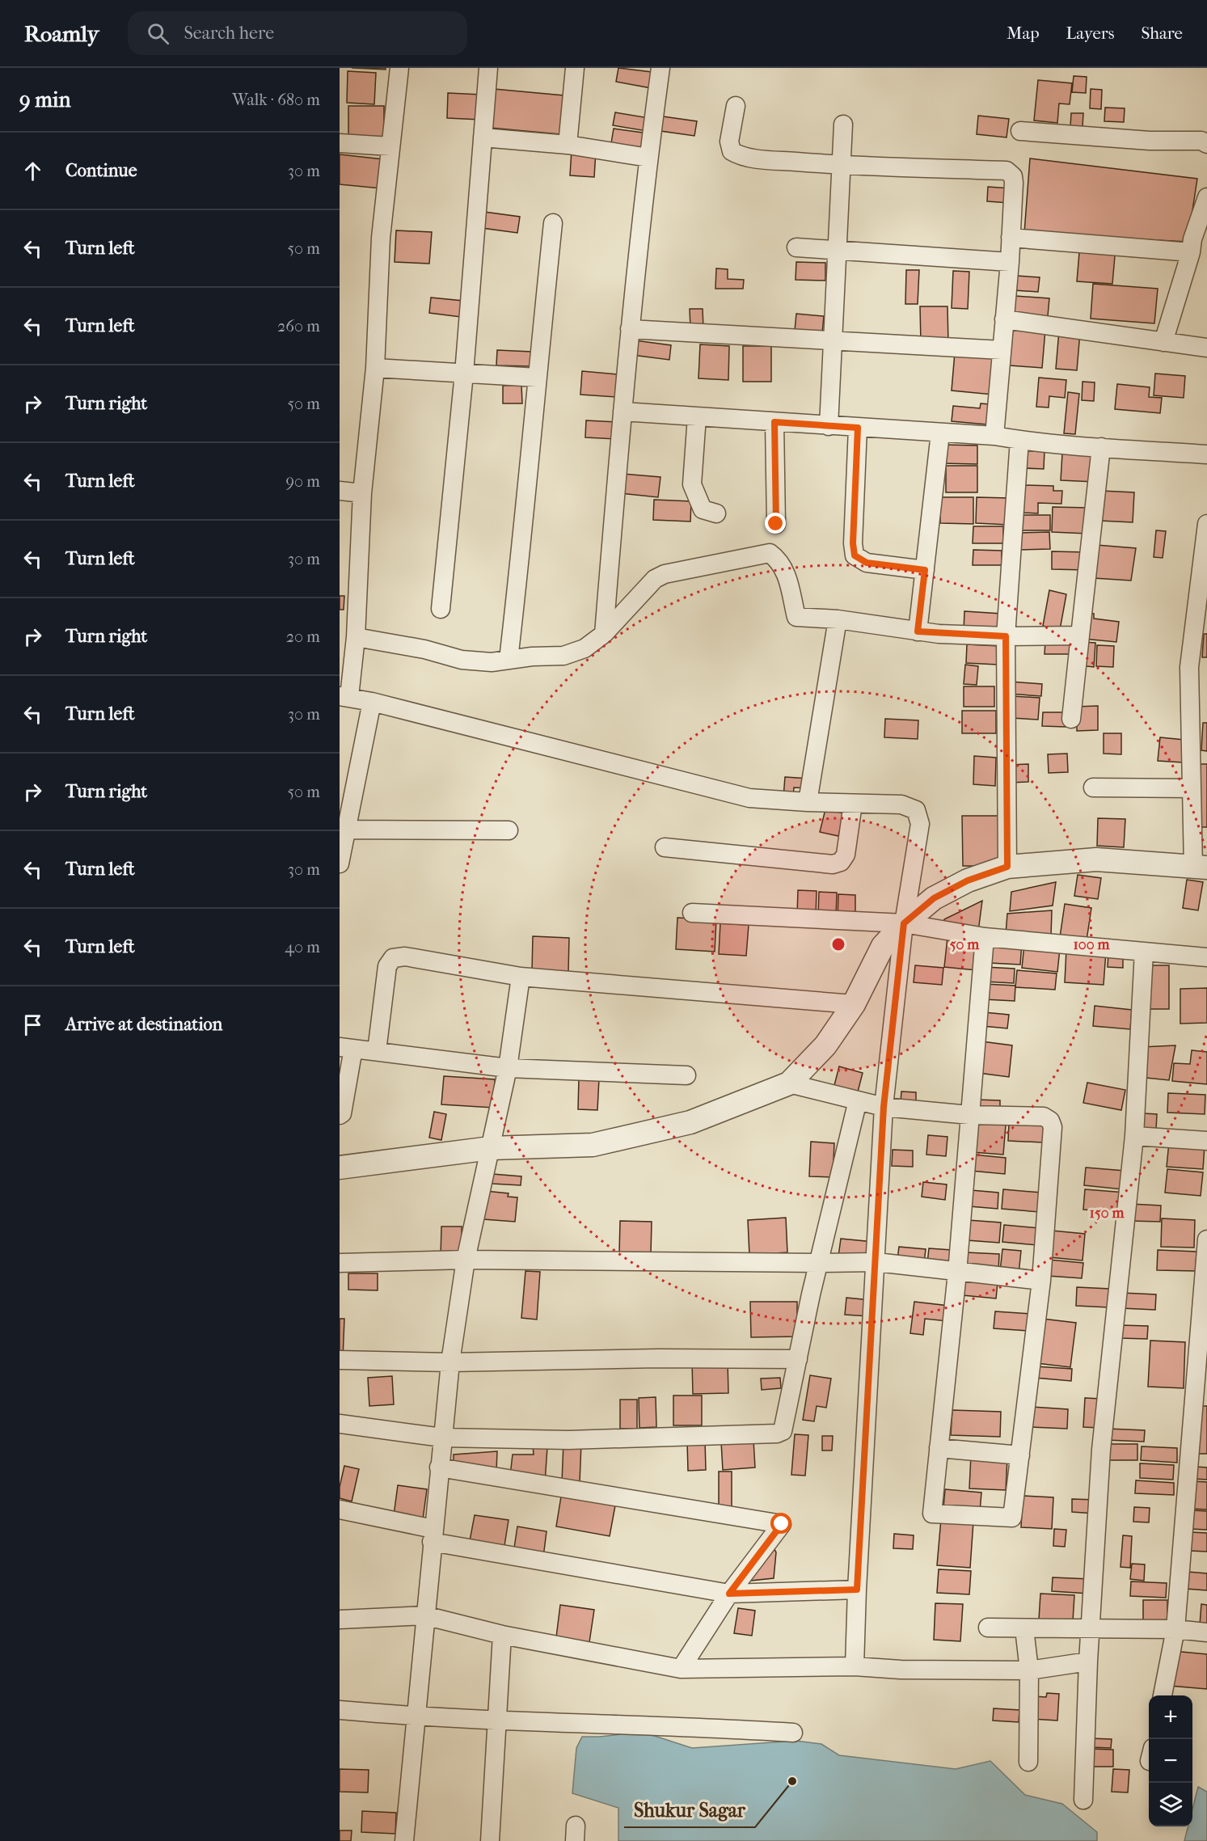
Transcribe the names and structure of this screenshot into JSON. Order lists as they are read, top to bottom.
{
  "places": ["Shukur Sagar"],
  "page": {
    "header": "Roamly",
    "search": "Search here",
    "nav": ["Map", "Layers", "Share"],
    "heading": ["9 min", "Walk · 680 m"],
    "list": [
      ["Continue", "30 m"],
      ["Turn left", "50 m"],
      ["Turn left", "260 m"],
      ["Turn right", "50 m"],
      ["Turn left", "90 m"],
      ["Turn left", "30 m"],
      ["Turn right", "20 m"],
      ["Turn left", "30 m"],
      ["Turn right", "50 m"],
      ["Turn left", "30 m"],
      ["Turn left", "40 m"],
      "Arrive at destination"
    ],
    "map_buttons": ["+", "−"]
  },
  "rings": ["50 m", "100 m", "150 m"]
}
